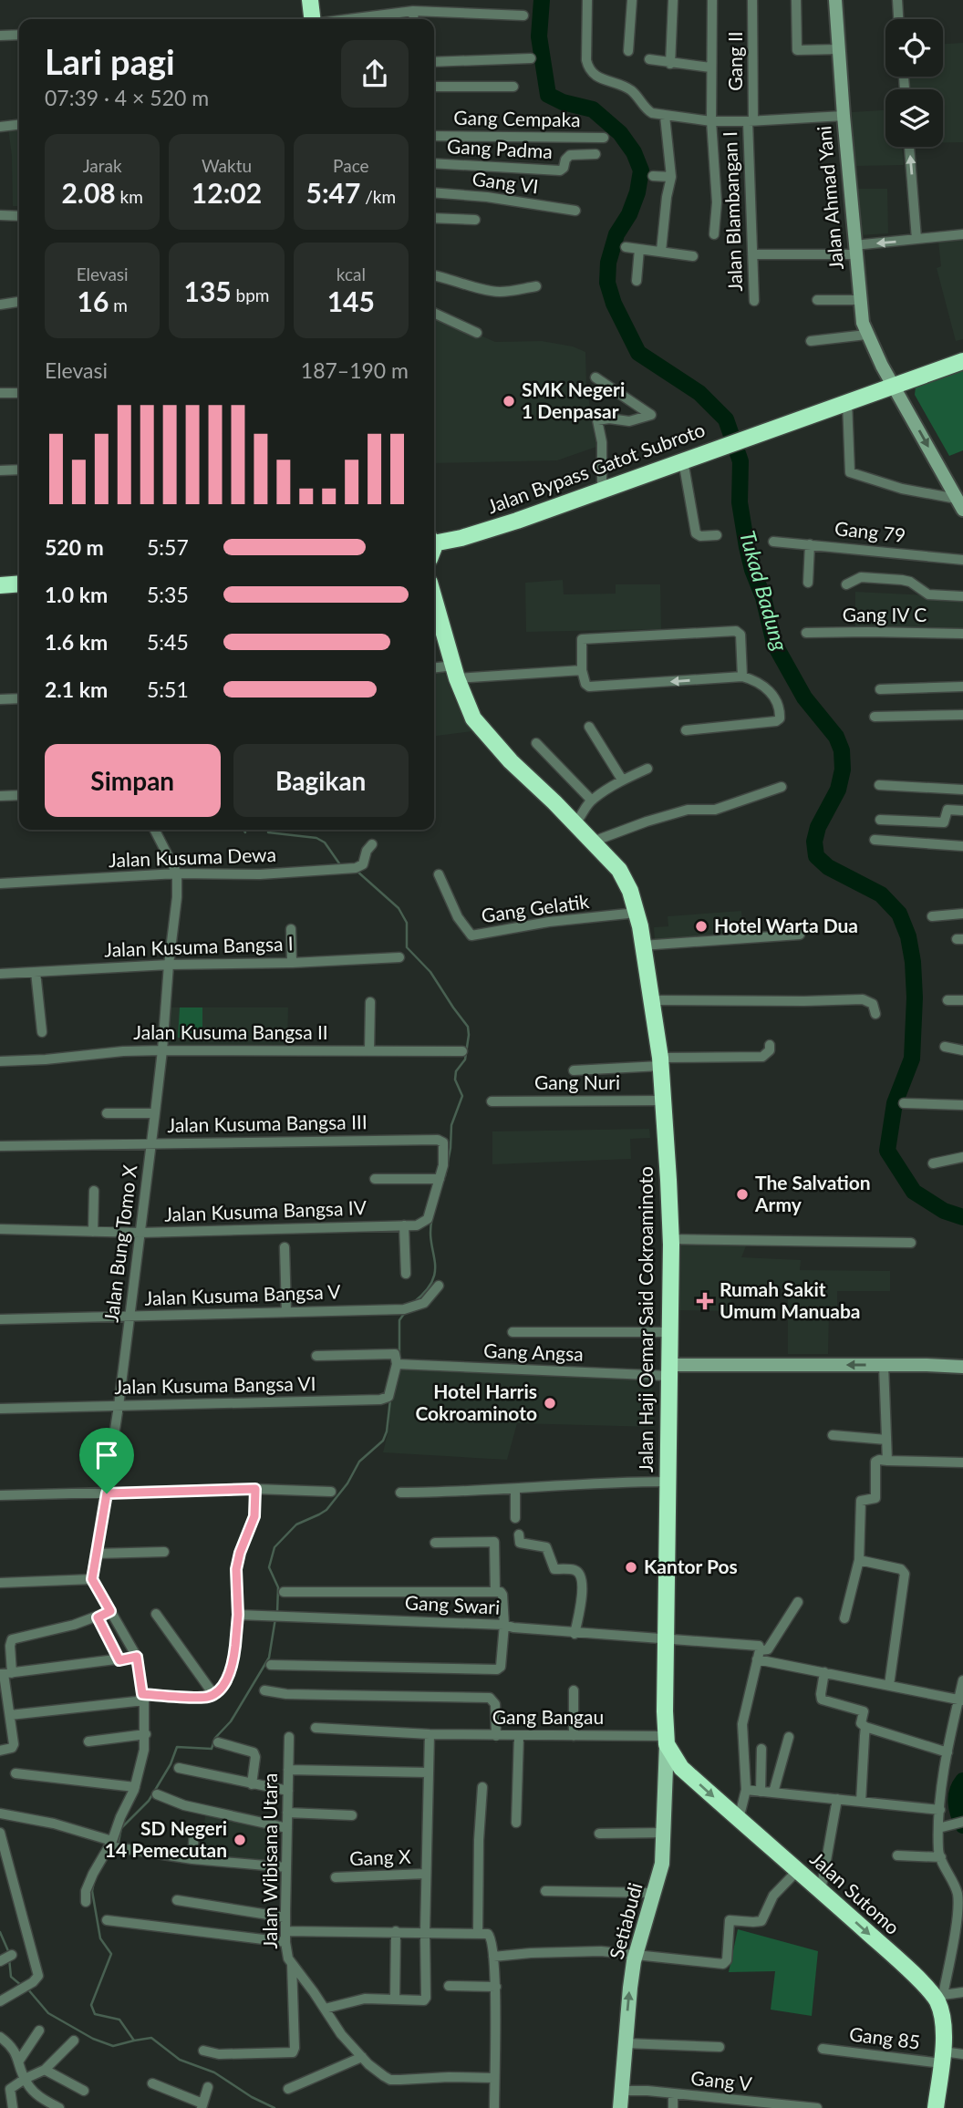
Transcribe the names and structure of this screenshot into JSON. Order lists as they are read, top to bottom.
{
  "streets": {
    "highway": ["Jalan Bypass Gatot Subroto", "Jalan Haji Oemar Said Cokroaminoto", "Jalan Sutomo"],
    "main road": ["Jalan Ahmad Yani", "Setiabudi"],
    "street": [
      "Gang II",
      "Gang Cempaka",
      "Gang Padma",
      "Gang VI",
      "Jalan Blambangan I",
      "Gang 79",
      "Gang IV C",
      "Jalan Kusuma Dewa",
      "Gang Gelatik",
      "Jalan Kusuma Bangsa I",
      "Jalan Kusuma Bangsa II",
      "Gang Nuri",
      "Jalan Kusuma Bangsa III",
      "Jalan Kusuma Bangsa IV",
      "Jalan Bung Tomo X",
      "Jalan Kusuma Bangsa V",
      "Gang Angsa",
      "Jalan Kusuma Bangsa VI",
      "Gang Swari",
      "Gang Bangau",
      "Gang X",
      "Jalan Wibisana Utara",
      "Gang 85",
      "Gang V"
    ]
  },
  "crossings": [
    ["Gang II", "Jalan Blambangan I"],
    ["Jalan Ahmad Yani", "Jalan Bypass Gatot Subroto"],
    ["Jalan Kusuma Dewa", "Jalan Bung Tomo X"],
    ["Gang Gelatik", "Jalan Haji Oemar Said Cokroaminoto"],
    ["Jalan Kusuma Bangsa I", "Jalan Bung Tomo X"],
    ["Jalan Kusuma Bangsa II", "Jalan Bung Tomo X"],
    ["Gang Nuri", "Jalan Haji Oemar Said Cokroaminoto"],
    ["Jalan Kusuma Bangsa III", "Jalan Kusuma Bangsa IV"],
    ["Jalan Kusuma Bangsa III", "Jalan Bung Tomo X"],
    ["Jalan Kusuma Bangsa IV", "Jalan Bung Tomo X"],
    ["Jalan Bung Tomo X", "Jalan Kusuma Bangsa V"],
    ["Jalan Bung Tomo X", "Jalan Kusuma Bangsa VI"],
    ["Jalan Haji Oemar Said Cokroaminoto", "Gang Angsa"],
    ["Jalan Haji Oemar Said Cokroaminoto", "Gang Swari"],
    ["Jalan Haji Oemar Said Cokroaminoto", "Gang Bangau"],
    ["Jalan Haji Oemar Said Cokroaminoto", "Jalan Sutomo"],
    ["Jalan Haji Oemar Said Cokroaminoto", "Setiabudi"],
    ["Gang Angsa", "Jalan Kusuma Bangsa VI"],
    ["Gang Bangau", "Jalan Sutomo"],
    ["Gang Bangau", "Setiabudi"],
    ["Jalan Sutomo", "Setiabudi"],
    ["Setiabudi", "Gang V"]
  ],
  "one_way": ["Jalan Sutomo"],
  "water": ["Tukad Badung"],
  "places": {
    "other": [
      "SMK Negeri 1 Denpasar",
      "Hotel Warta Dua",
      "The Salvation Army",
      "Hotel Harris Cokroaminoto",
      "Kantor Pos",
      "SD Negeri 14 Pemecutan"
    ],
    "health": ["Rumah Sakit Umum Manuaba"]
  },
  "page": {
    "heading": ["Lari pagi", "07:39 · 4 × 520 m"],
    "stats": [
      ["Jarak", "2.08 km"],
      ["Waktu", "12:02"],
      ["Pace", "5:47 /km"],
      ["Elevasi", "16 m"],
      ["135 bpm"],
      ["kcal", "145"]
    ],
    "chart": ["Elevasi", "187–190 m"],
    "list": [
      {
        "name": "520 m",
        "note": "5:57"
      },
      {
        "name": "1.0 km",
        "note": "5:35"
      },
      {
        "name": "1.6 km",
        "note": "5:45"
      },
      {
        "name": "2.1 km",
        "note": "5:51"
      }
    ],
    "buttons": ["Simpan", "Bagikan"]
  }
}
